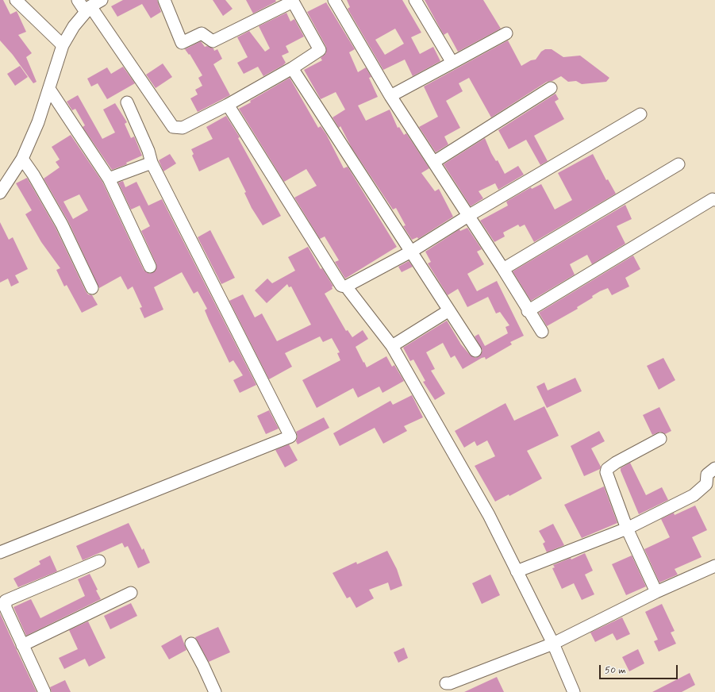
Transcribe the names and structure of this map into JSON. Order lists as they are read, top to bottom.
{
  "scale_bar": "50 m"
}
